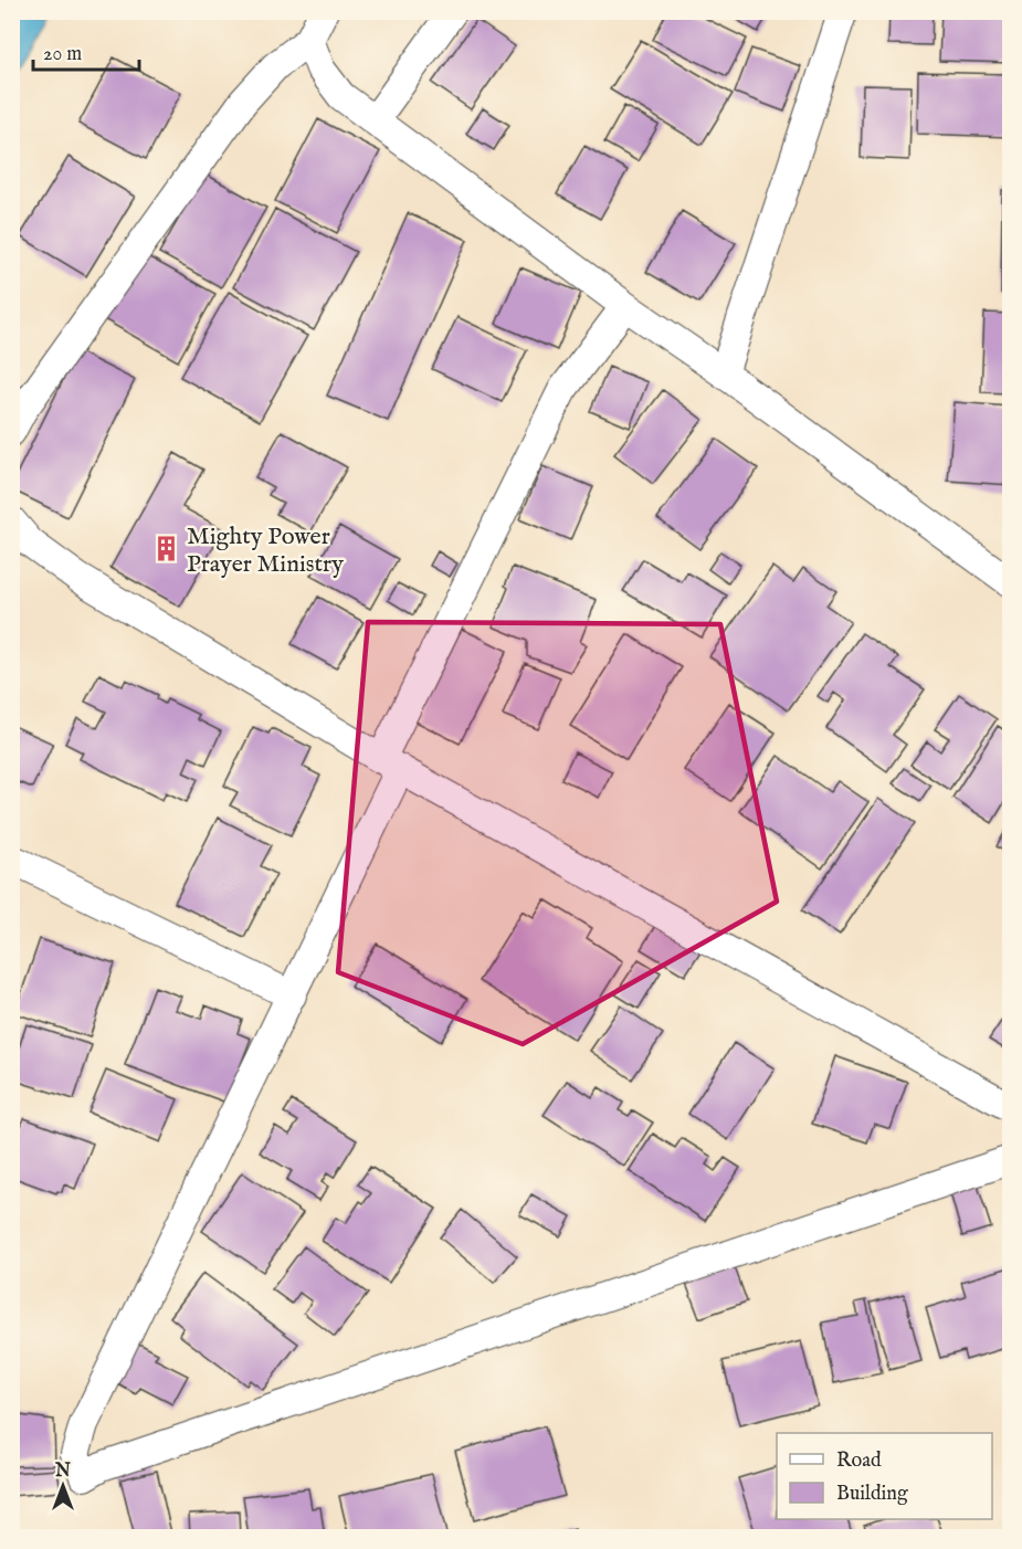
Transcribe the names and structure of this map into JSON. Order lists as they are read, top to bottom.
{
  "places": {
    "building": ["Mighty Power Prayer Ministry"]
  },
  "legend": ["Road", "Building"],
  "scale_bar": "20 m",
  "north": "top"
}
